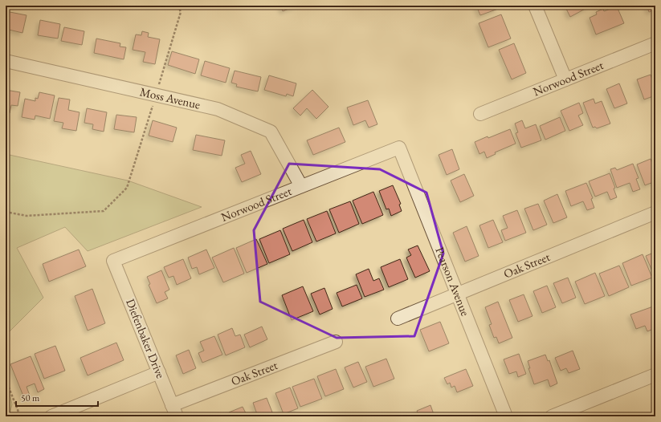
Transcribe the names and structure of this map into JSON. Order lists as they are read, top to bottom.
{
  "streets": {
    "street": [
      "Norwood Street",
      "Moss Avenue",
      "Oak Street",
      "Pearson Avenue",
      "Diefenbaker Drive"
    ]
  },
  "crossings": [
    ["Norwood Street", "Moss Avenue"],
    ["Norwood Street", "Pearson Avenue"],
    ["Norwood Street", "Diefenbaker Drive"],
    ["Oak Street", "Pearson Avenue"],
    ["Oak Street", "Diefenbaker Drive"]
  ],
  "scale_bar": "50 m"
}
